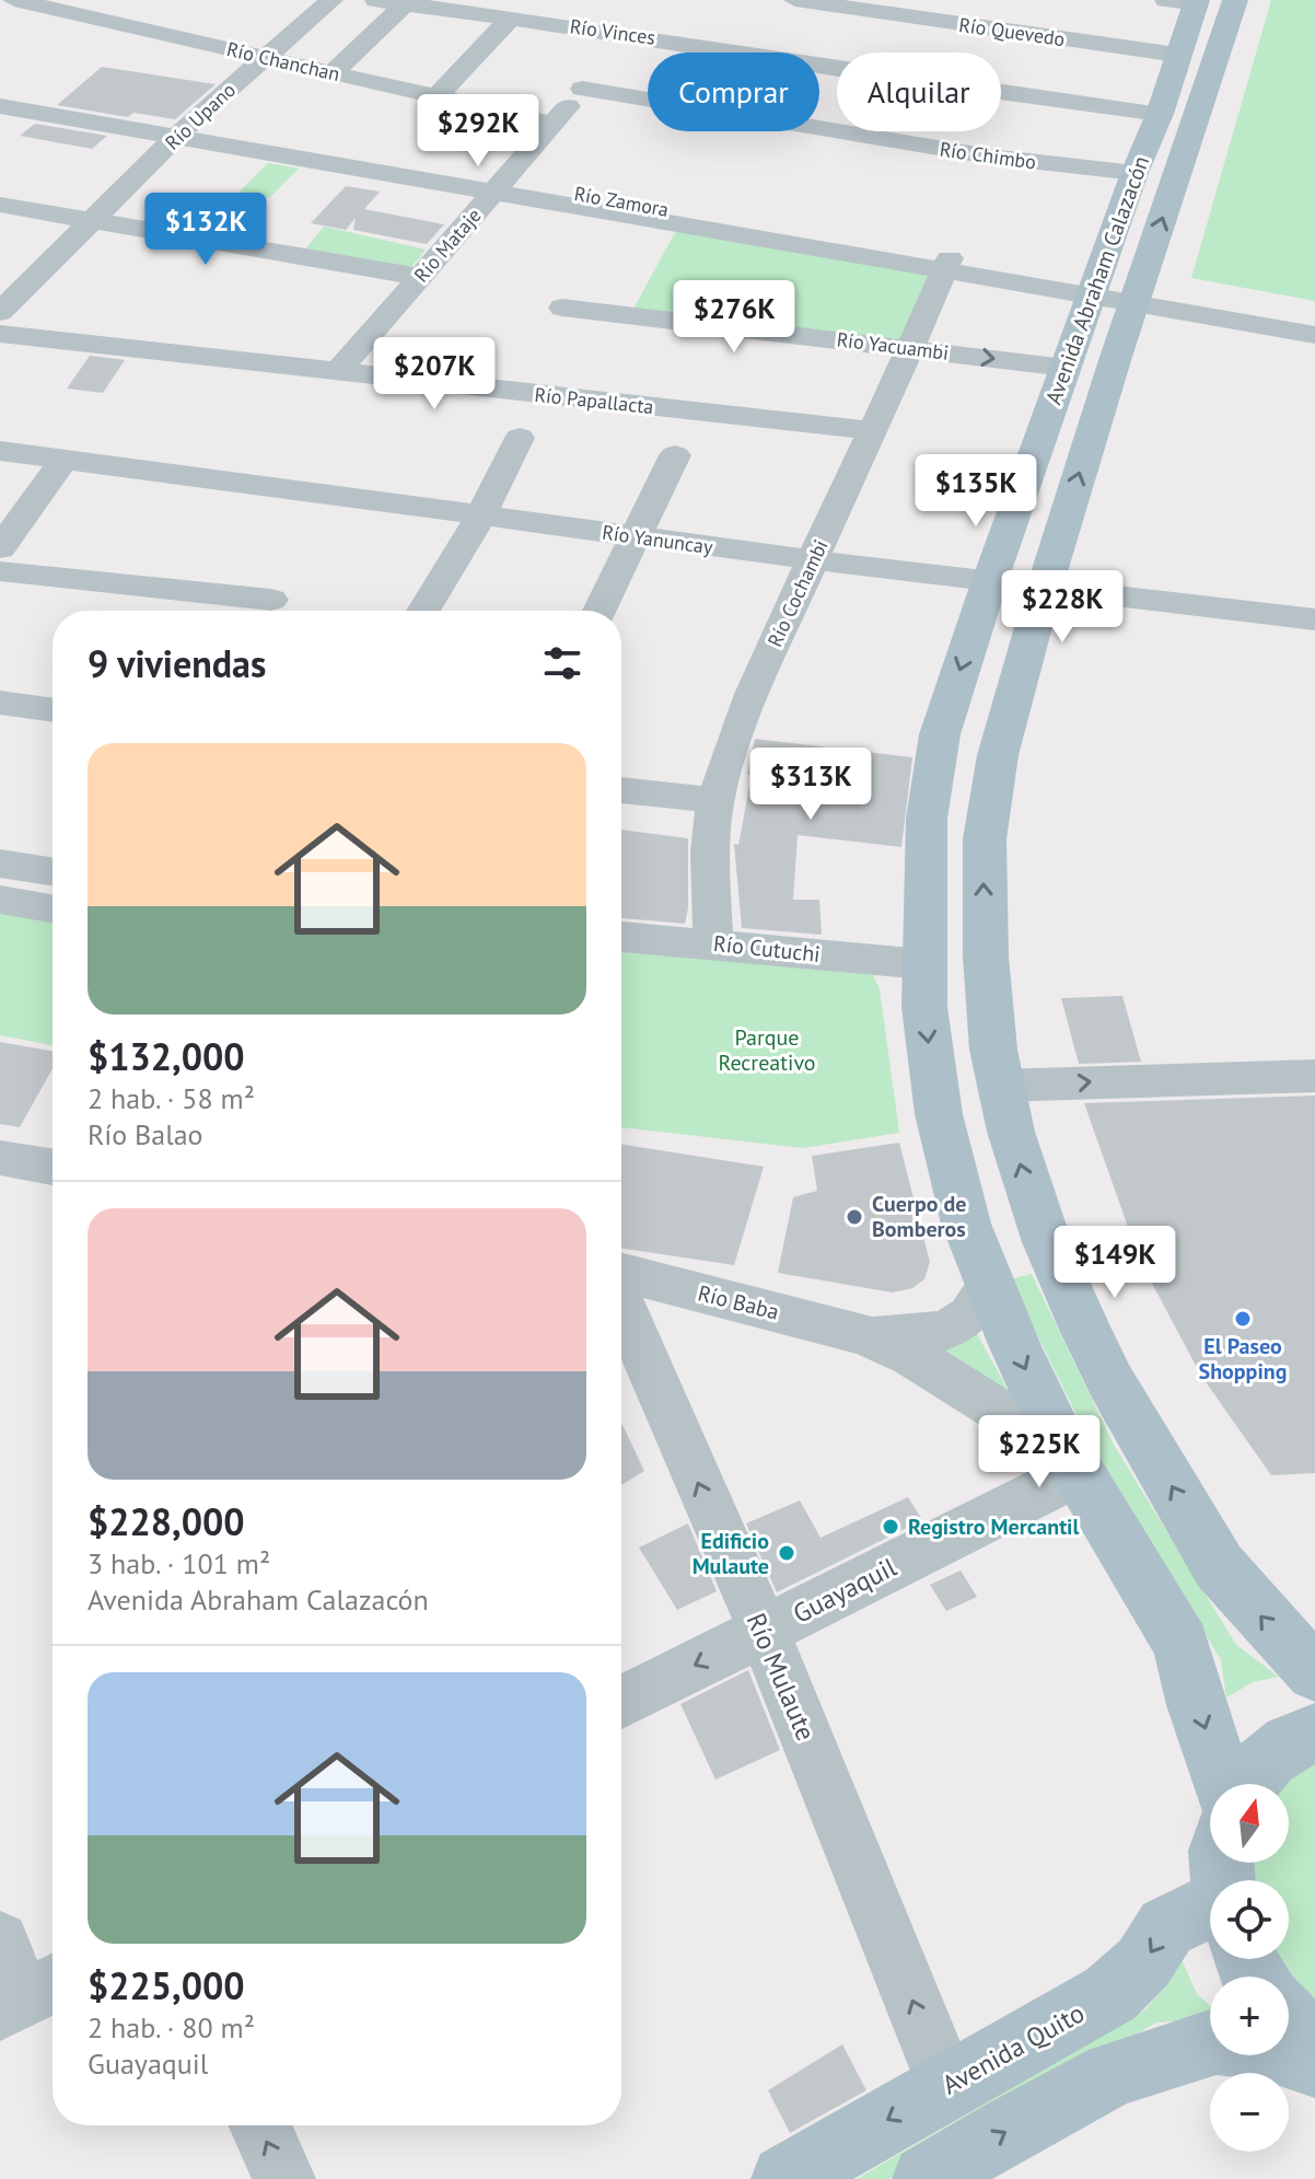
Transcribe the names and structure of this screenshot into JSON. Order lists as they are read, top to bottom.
{
  "streets": {
    "main road": ["Avenida Abraham Calazacón", "Avenida Quito"],
    "street": [
      "Río Vinces",
      "Río Quevedo",
      "Río Chanchan",
      "Río Upano",
      "Río Chimbo",
      "Río Zamora",
      "Río Mataje",
      "Río Yacuambi",
      "Río Papallacta",
      "Río Yanuncay",
      "Río Cochambi",
      "Río Cutuchi",
      "Río Baba",
      "Guayaquil",
      "Río Mulaute"
    ]
  },
  "crossings": [
    ["Río Vinces", "Río Mataje"],
    ["Río Vinces", "Avenida Abraham Calazacón"],
    ["Río Quevedo", "Avenida Abraham Calazacón"],
    ["Río Chanchan", "Río Upano"],
    ["Río Chanchan", "Río Mataje"],
    ["Río Upano", "Río Zamora"],
    ["Río Chimbo", "Río Mataje"],
    ["Río Chimbo", "Avenida Abraham Calazacón"],
    ["Río Zamora", "Río Mataje"],
    ["Río Zamora", "Avenida Abraham Calazacón"],
    ["Río Zamora", "Río Cochambi"],
    ["Río Mataje", "Río Papallacta"],
    ["Avenida Abraham Calazacón", "Río Yacuambi"],
    ["Avenida Abraham Calazacón", "Río Yanuncay"],
    ["Avenida Abraham Calazacón", "Río Cutuchi"],
    ["Avenida Abraham Calazacón", "Río Baba"],
    ["Avenida Abraham Calazacón", "Guayaquil"],
    ["Río Yacuambi", "Río Cochambi"],
    ["Río Papallacta", "Río Cochambi"],
    ["Río Yanuncay", "Río Cochambi"],
    ["Río Cochambi", "Río Cutuchi"],
    ["Río Baba", "Guayaquil"],
    ["Guayaquil", "Río Mulaute"],
    ["Río Mulaute", "Avenida Quito"]
  ],
  "one_way": ["Río Mulaute"],
  "parks": ["Parque Recreativo"],
  "places": [
    "Cuerpo de Bomberos",
    "El Paseo Shopping",
    "Registro Mercantil",
    "Edificio Mulaute"
  ],
  "north": "top",
  "page": {
    "chip": ["Comprar", "Alquilar"],
    "price": [
      "$292K",
      "$132K",
      "$276K",
      "$207K",
      "$135K",
      "$228K",
      "$313K",
      "$149K",
      "$225K"
    ],
    "heading": "9 viviendas",
    "list": [
      {
        "name": "$132,000",
        "note": "2 hab. · 58 m² · Río Balao"
      },
      {
        "name": "$228,000",
        "note": "3 hab. · 101 m² · Avenida Abraham Calazacón"
      },
      {
        "name": "$225,000",
        "note": "2 hab. · 80 m² · Guayaquil"
      }
    ],
    "map_buttons": ["+", "−"]
  }
}
